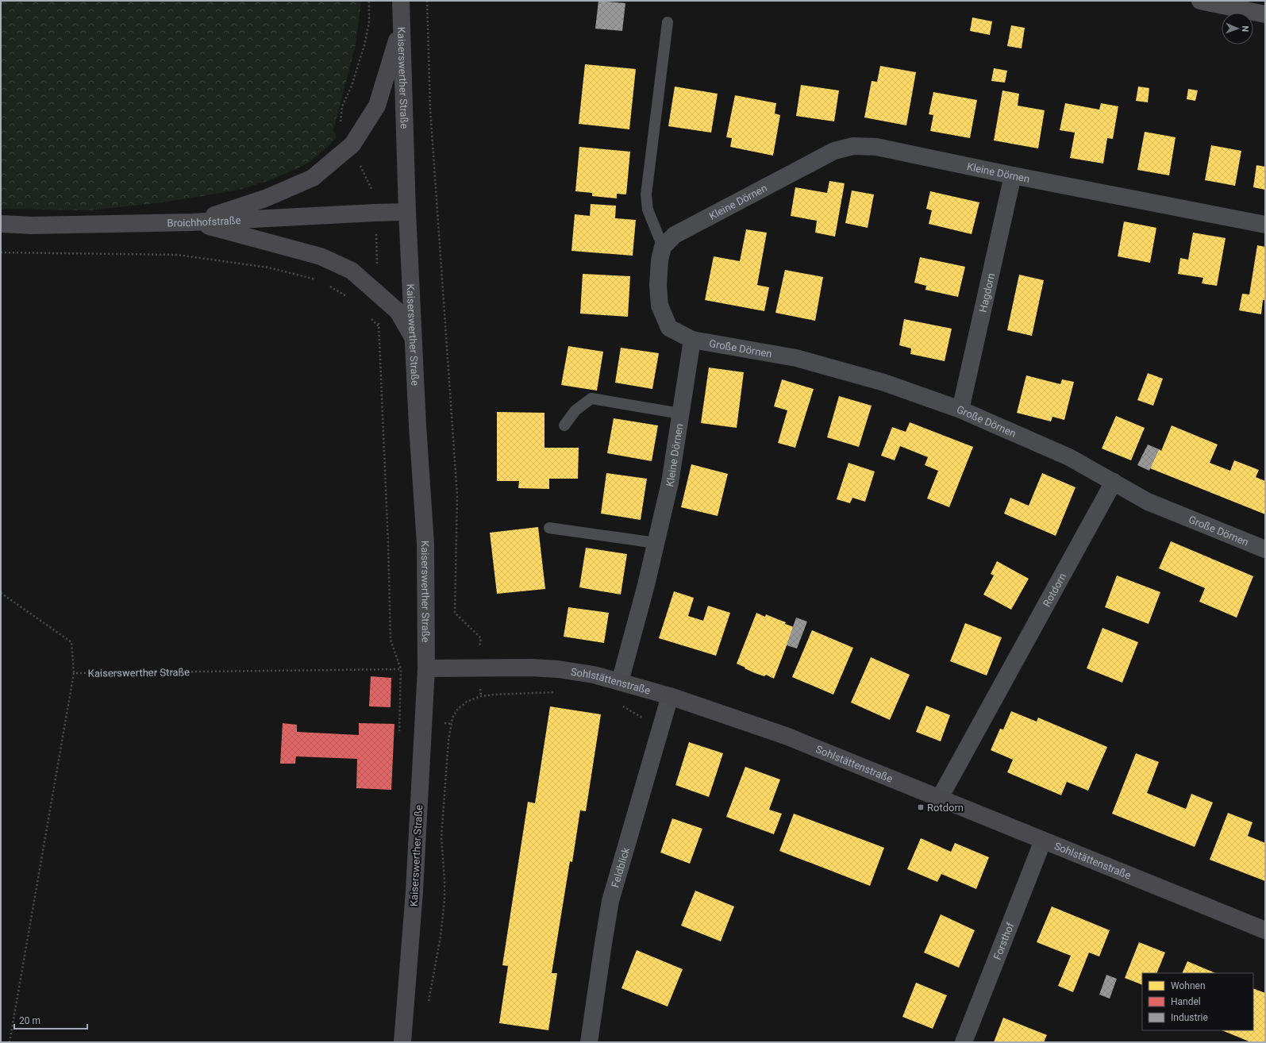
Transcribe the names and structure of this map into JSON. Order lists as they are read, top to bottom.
{
  "streets": {
    "main road": ["Kaiserswerther Straße", "Broichhofstraße", "Sohlstättenstraße"],
    "street": [
      "Kleine Dörnen",
      "Hagdorn",
      "Große Dörnen",
      "Rotdorn",
      "Feldblick",
      "Forsthof"
    ]
  },
  "crossings": [
    ["Kaiserswerther Straße", "Broichhofstraße"],
    ["Kaiserswerther Straße", "Sohlstättenstraße"],
    ["Kleine Dörnen", "Hagdorn"],
    ["Kleine Dörnen", "Große Dörnen"],
    ["Kleine Dörnen", "Sohlstättenstraße"],
    ["Hagdorn", "Große Dörnen"],
    ["Große Dörnen", "Rotdorn"],
    ["Rotdorn", "Sohlstättenstraße"],
    ["Sohlstättenstraße", "Feldblick"],
    ["Sohlstättenstraße", "Forsthof"]
  ],
  "places": {
    "transit": ["Rotdorn"]
  },
  "legend": ["Wohnen", "Handel", "Industrie"],
  "scale_bar": "20 m",
  "north": "right"
}
